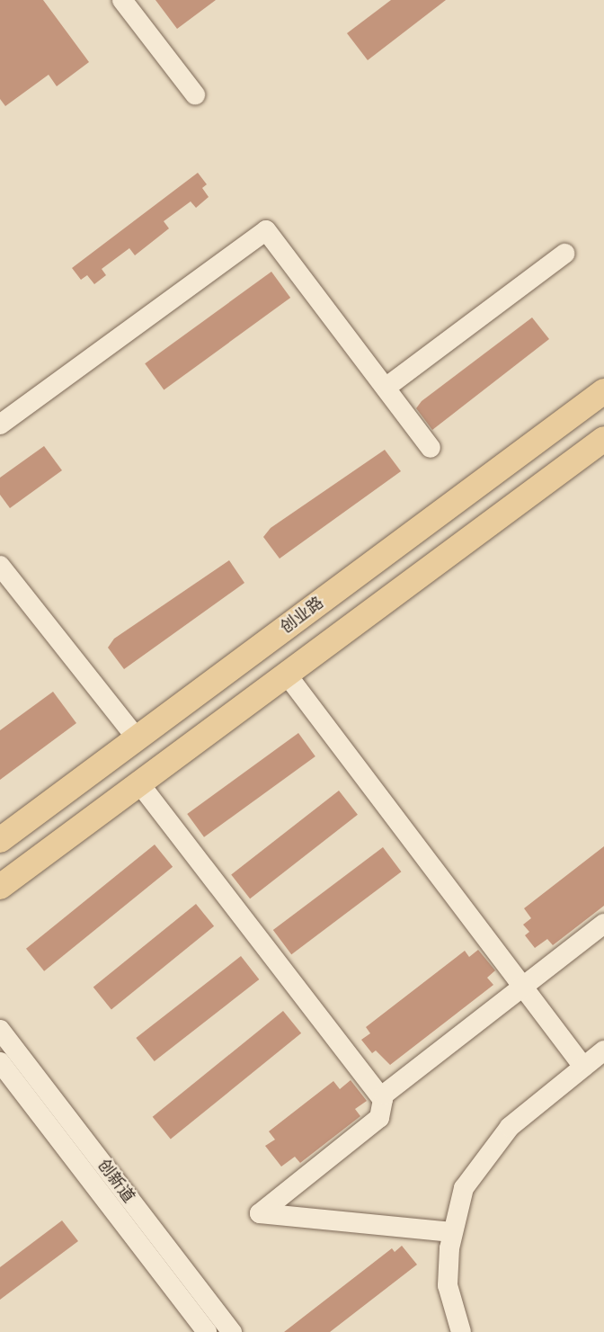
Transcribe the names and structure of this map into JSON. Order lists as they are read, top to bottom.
{
  "streets": {
    "main road": ["创业路"],
    "street": ["创新道"]
  }
}
